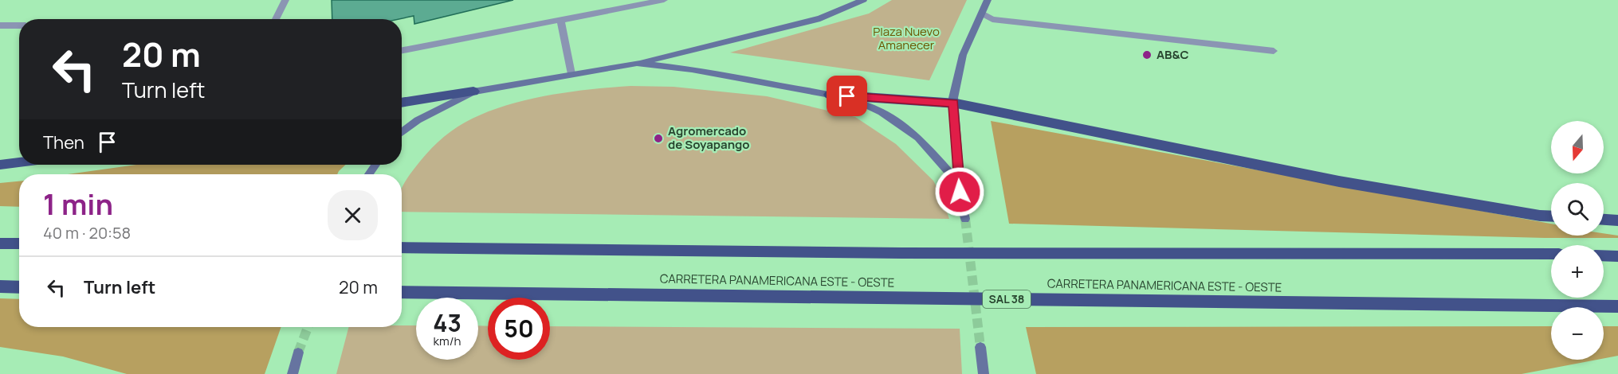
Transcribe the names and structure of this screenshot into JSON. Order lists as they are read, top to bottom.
{
  "streets": {
    "highway": ["CARRETERA PANAMERICANA ESTE - OESTE", "SAL 38"]
  },
  "parks": ["Plaza Nuevo Amanecer"],
  "places": ["AB&C", "Agromercado de Soyapango"],
  "north": "bottom",
  "page": {
    "turn": ["20 m", "Turn left"],
    "then": "Then",
    "map_buttons": ["+", "−"],
    "heading": ["1 min", "40 m · 20:58"],
    "list": [
      {
        "name": "Turn left",
        "value": "20 m"
      }
    ],
    "speed": "43 km/h",
    "limit": "50"
  }
}
